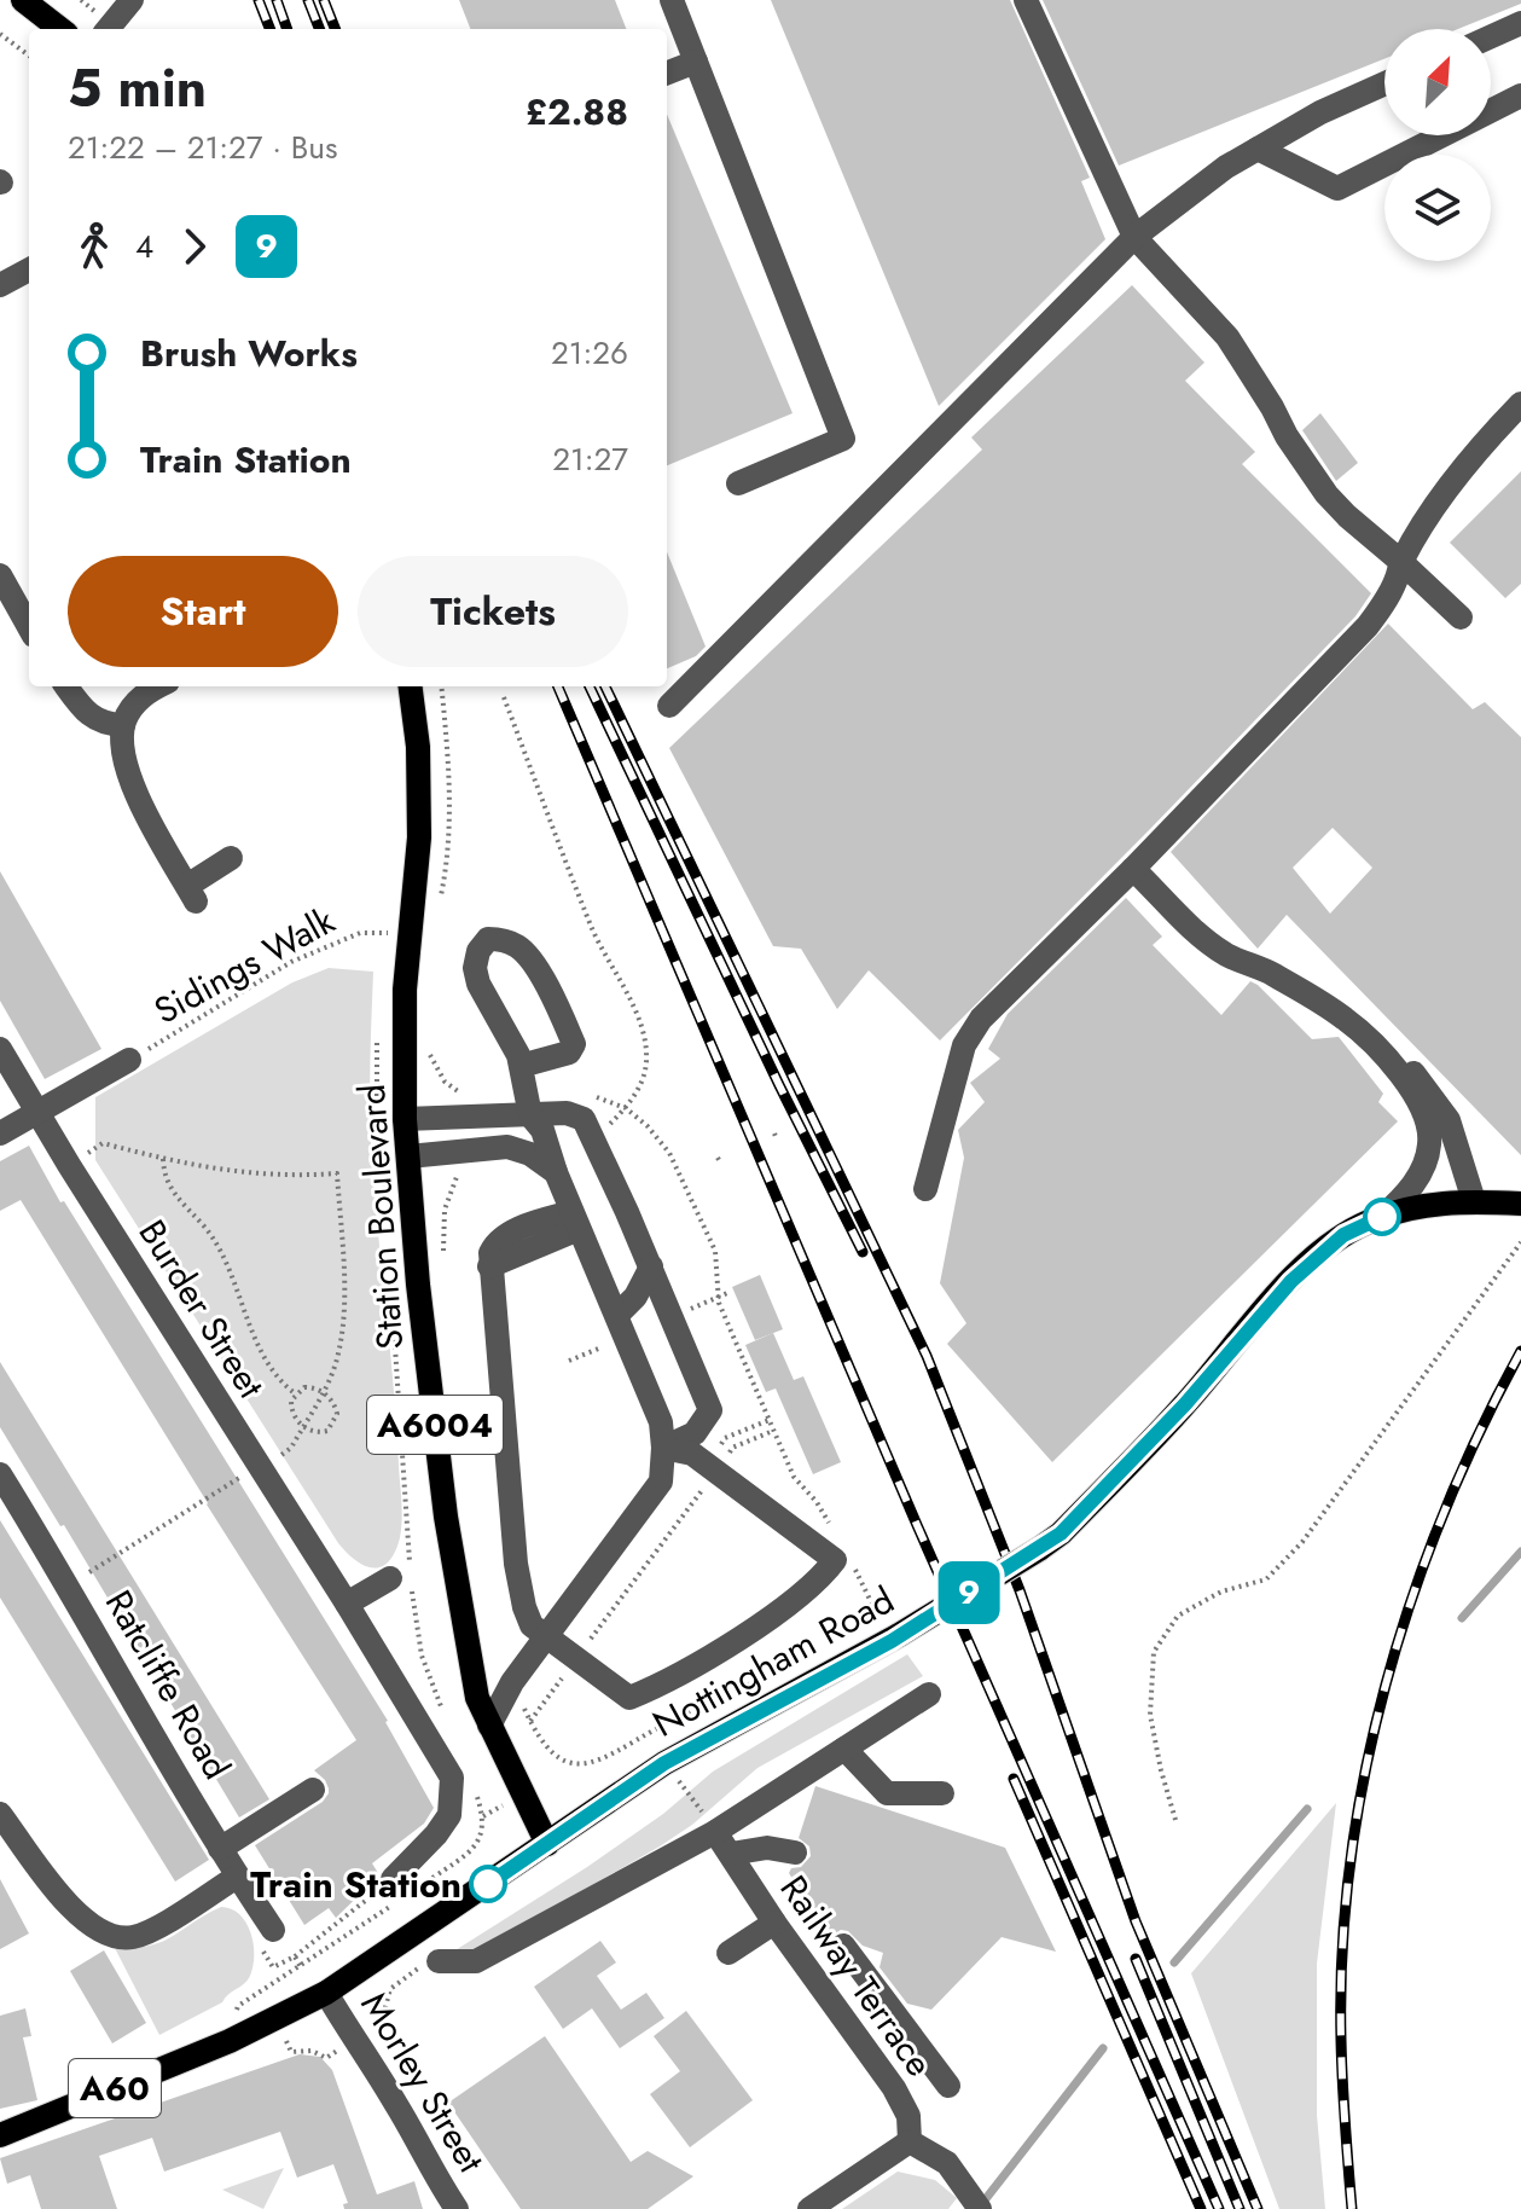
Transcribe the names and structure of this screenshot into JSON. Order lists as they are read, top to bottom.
{
  "streets": {
    "main road": [
      "Station Boulevard",
      "A6004",
      "Nottingham Road",
      "A60"
    ],
    "street": [
      "Burder Street",
      "Ratcliffe Road",
      "Railway Terrace",
      "Morley Street"
    ],
    "path": ["Sidings Walk"]
  },
  "crossings": [
    ["Station Boulevard", "Nottingham Road"],
    ["Nottingham Road", "Morley Street"]
  ],
  "places": ["Train Station"],
  "lines": ["bus line 9"],
  "north": "top right",
  "page": {
    "on_map": "9",
    "heading": ["5 min", "21:22 – 21:27 · Bus", "£2.88"],
    "legs": ["4", "9"],
    "list": [
      {
        "name": "Brush Works",
        "value": "21:26"
      },
      {
        "name": "Train Station",
        "value": "21:27"
      }
    ],
    "buttons": ["Start", "Tickets"]
  }
}
